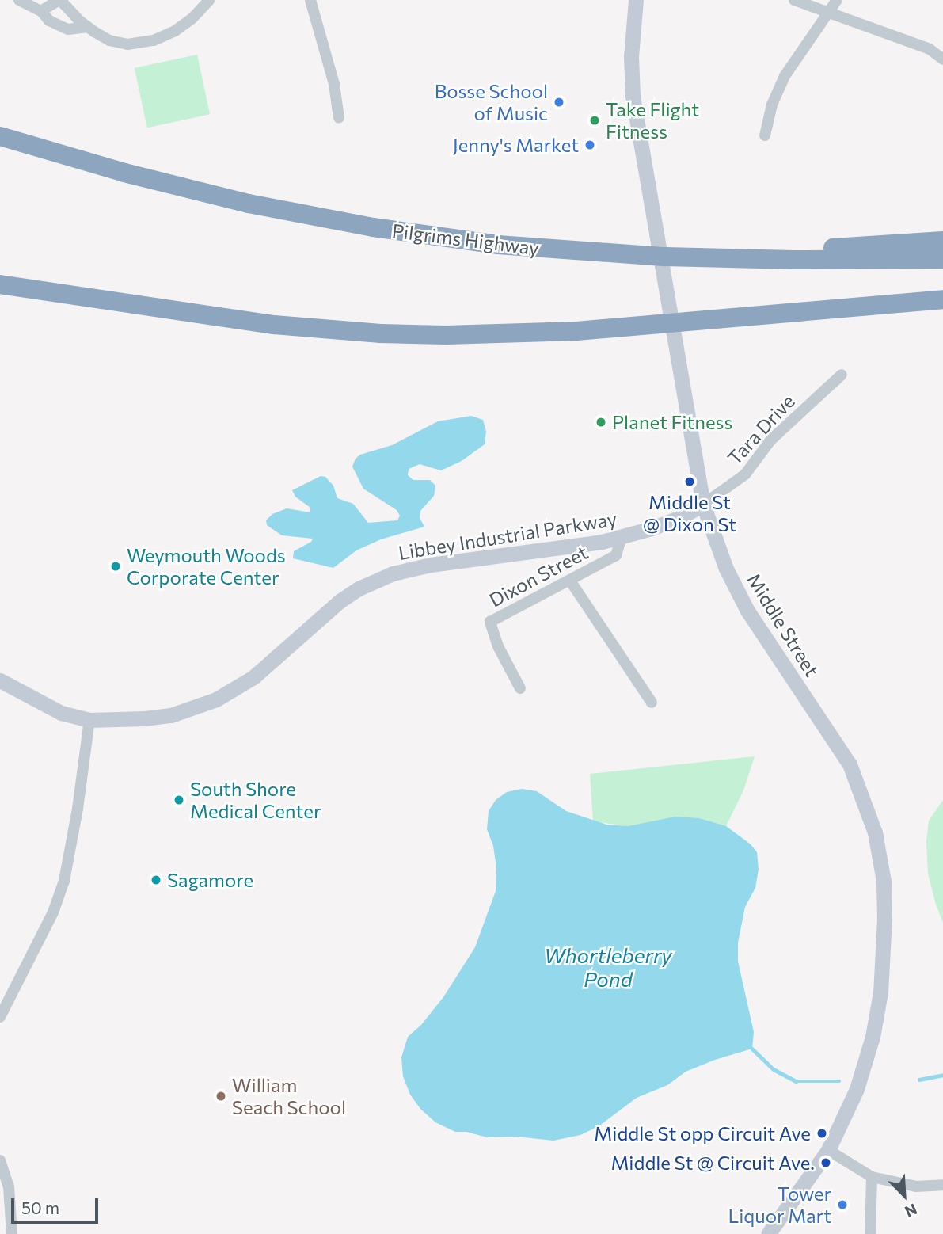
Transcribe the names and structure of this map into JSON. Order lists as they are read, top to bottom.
{
  "streets": {
    "highway": ["Pilgrims Highway"],
    "main road": ["Libbey Industrial Parkway", "Middle Street"],
    "street": ["Tara Drive", "Dixon Street"]
  },
  "crossings": [
    ["Tara Drive", "Libbey Industrial Parkway"],
    ["Tara Drive", "Middle Street"],
    ["Libbey Industrial Parkway", "Dixon Street"],
    ["Libbey Industrial Parkway", "Middle Street"]
  ],
  "water": ["Whortleberry Pond"],
  "places": [
    "Bosse School of Music",
    "Take Flight Fitness",
    "Jenny's Market",
    "Planet Fitness",
    "Middle St @ Dixon St",
    "Weymouth Woods Corporate Center",
    "South Shore Medical Center",
    "Sagamore",
    "William Seach School",
    "Middle St opp Circuit Ave",
    "Middle St @ Circuit Ave.",
    "Tower Liquor Mart"
  ],
  "scale_bar": "50 m",
  "north": "bottom right"
}
